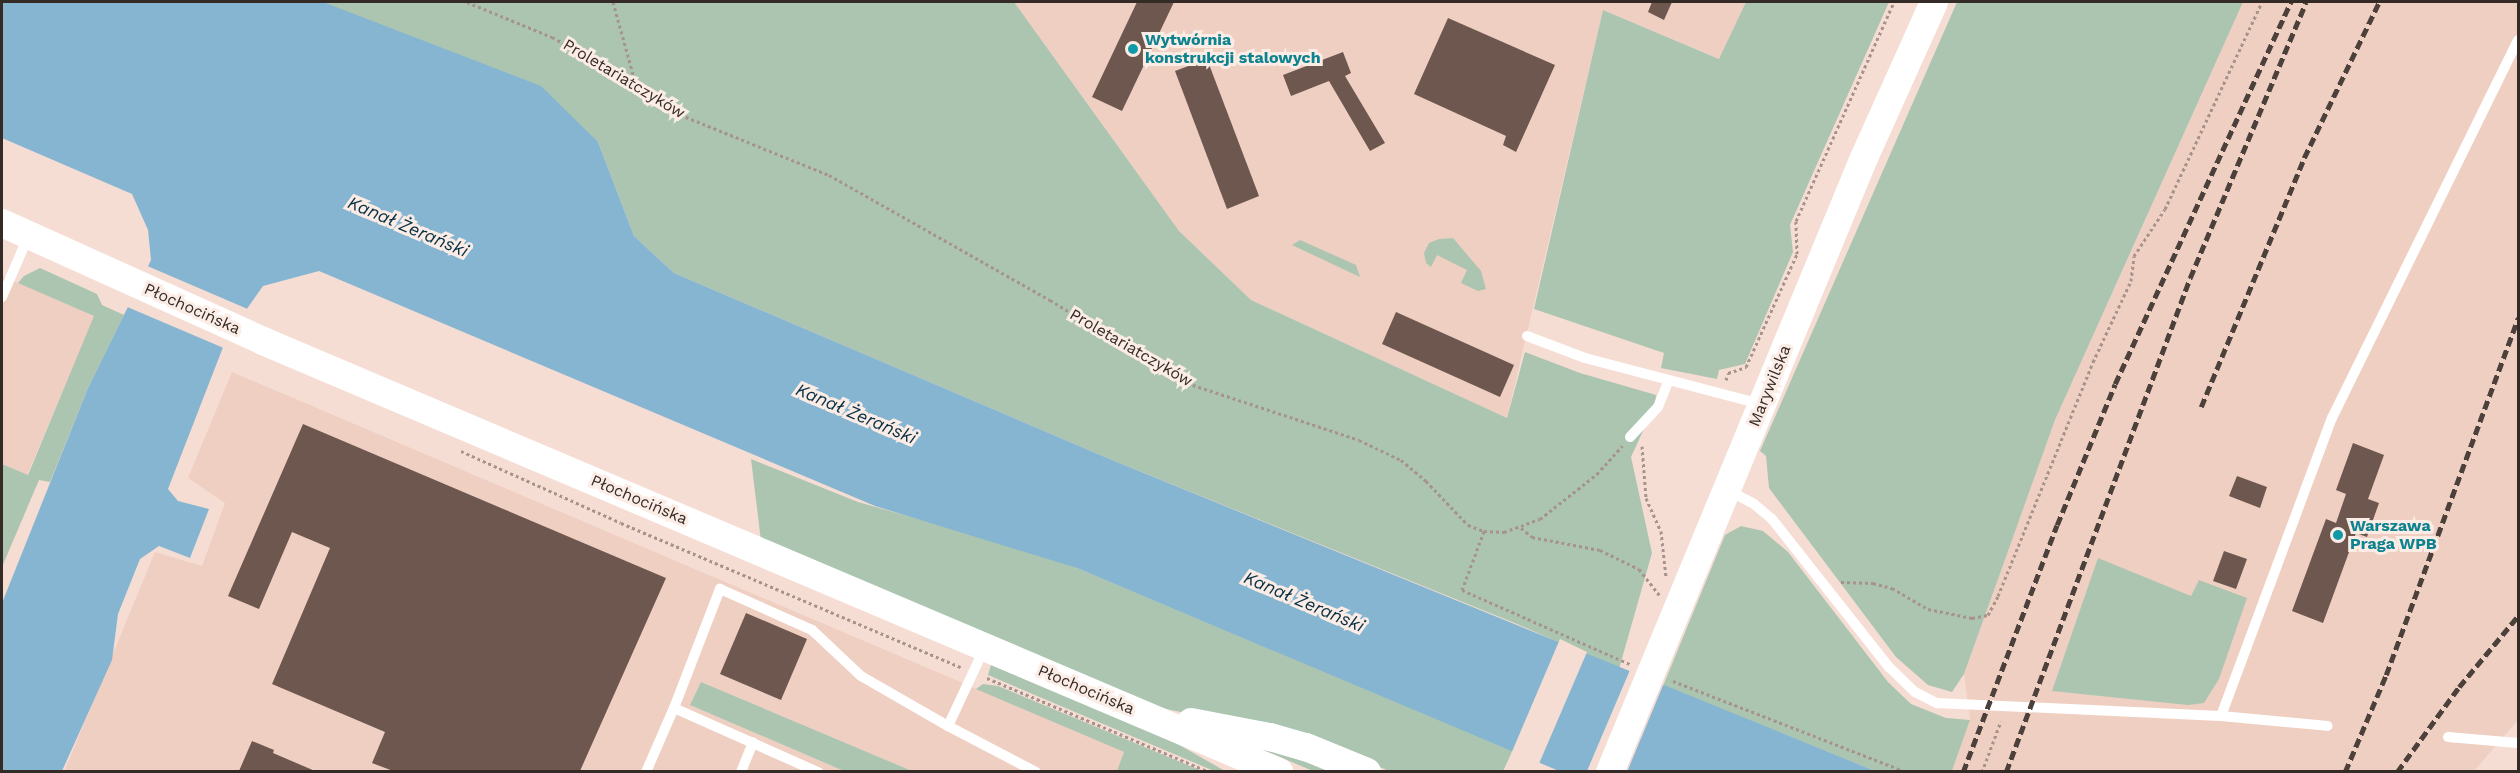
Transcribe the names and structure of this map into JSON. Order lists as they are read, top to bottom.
{
  "streets": {
    "main road": ["Płochocińska", "Marywilska"],
    "path": ["Proletariatczyków"]
  },
  "water": ["Kanał Żerański"],
  "places": ["Wytwórnia konstrukcji stalowych", "Warszawa Praga WPB"]
}
